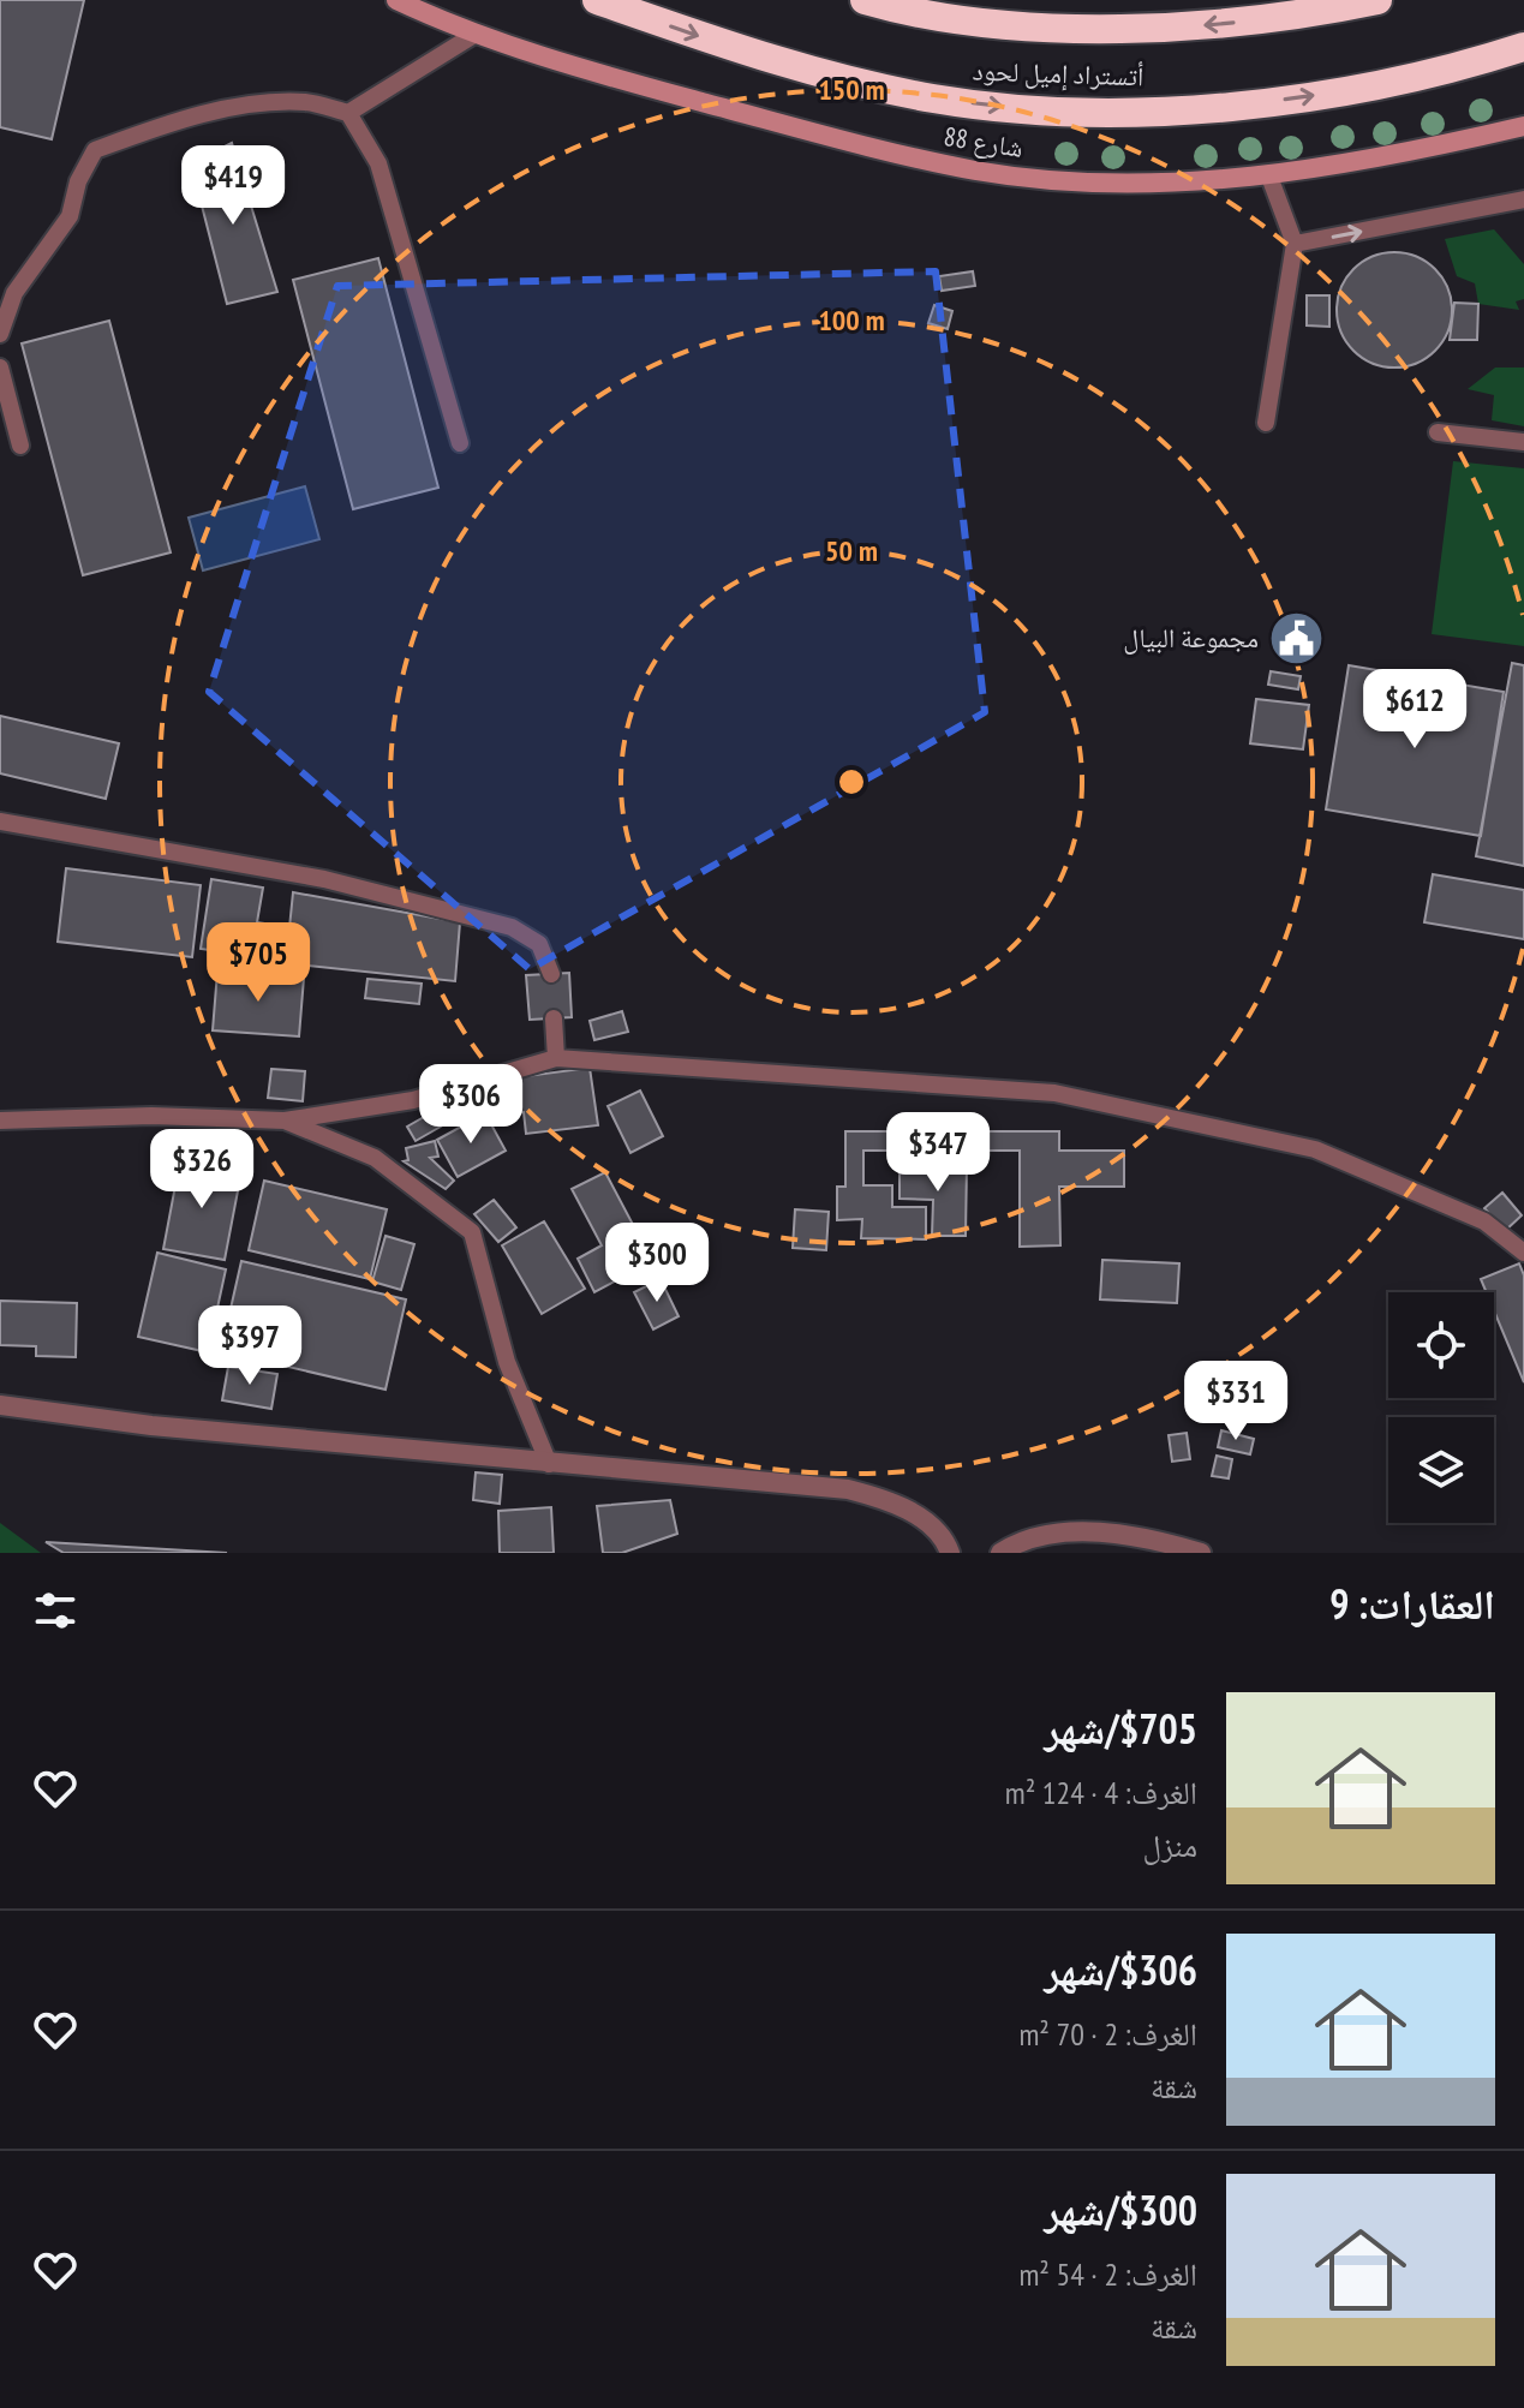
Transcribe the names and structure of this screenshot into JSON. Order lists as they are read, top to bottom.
{
  "streets": {
    "highway": ["أتستراد إميل لحود"],
    "street": ["شارع 88"]
  },
  "places": {
    "public building": ["مجموعة البيال"]
  },
  "page": {
    "price": [
      "$419",
      "$612",
      "$705",
      "$306",
      "$347",
      "$326",
      "$300",
      "$397",
      "$331"
    ],
    "heading": "العقارات: 9",
    "list": [
      {
        "name": "$705/شهر",
        "note": "الغرف: 4 · 124 m² · منزل"
      },
      {
        "name": "$306/شهر",
        "note": "الغرف: 2 · 70 m² · شقة"
      },
      {
        "name": "$300/شهر",
        "note": "الغرف: 2 · 54 m² · شقة"
      }
    ]
  },
  "rings": ["150 m", "100 m", "50 m"]
}
